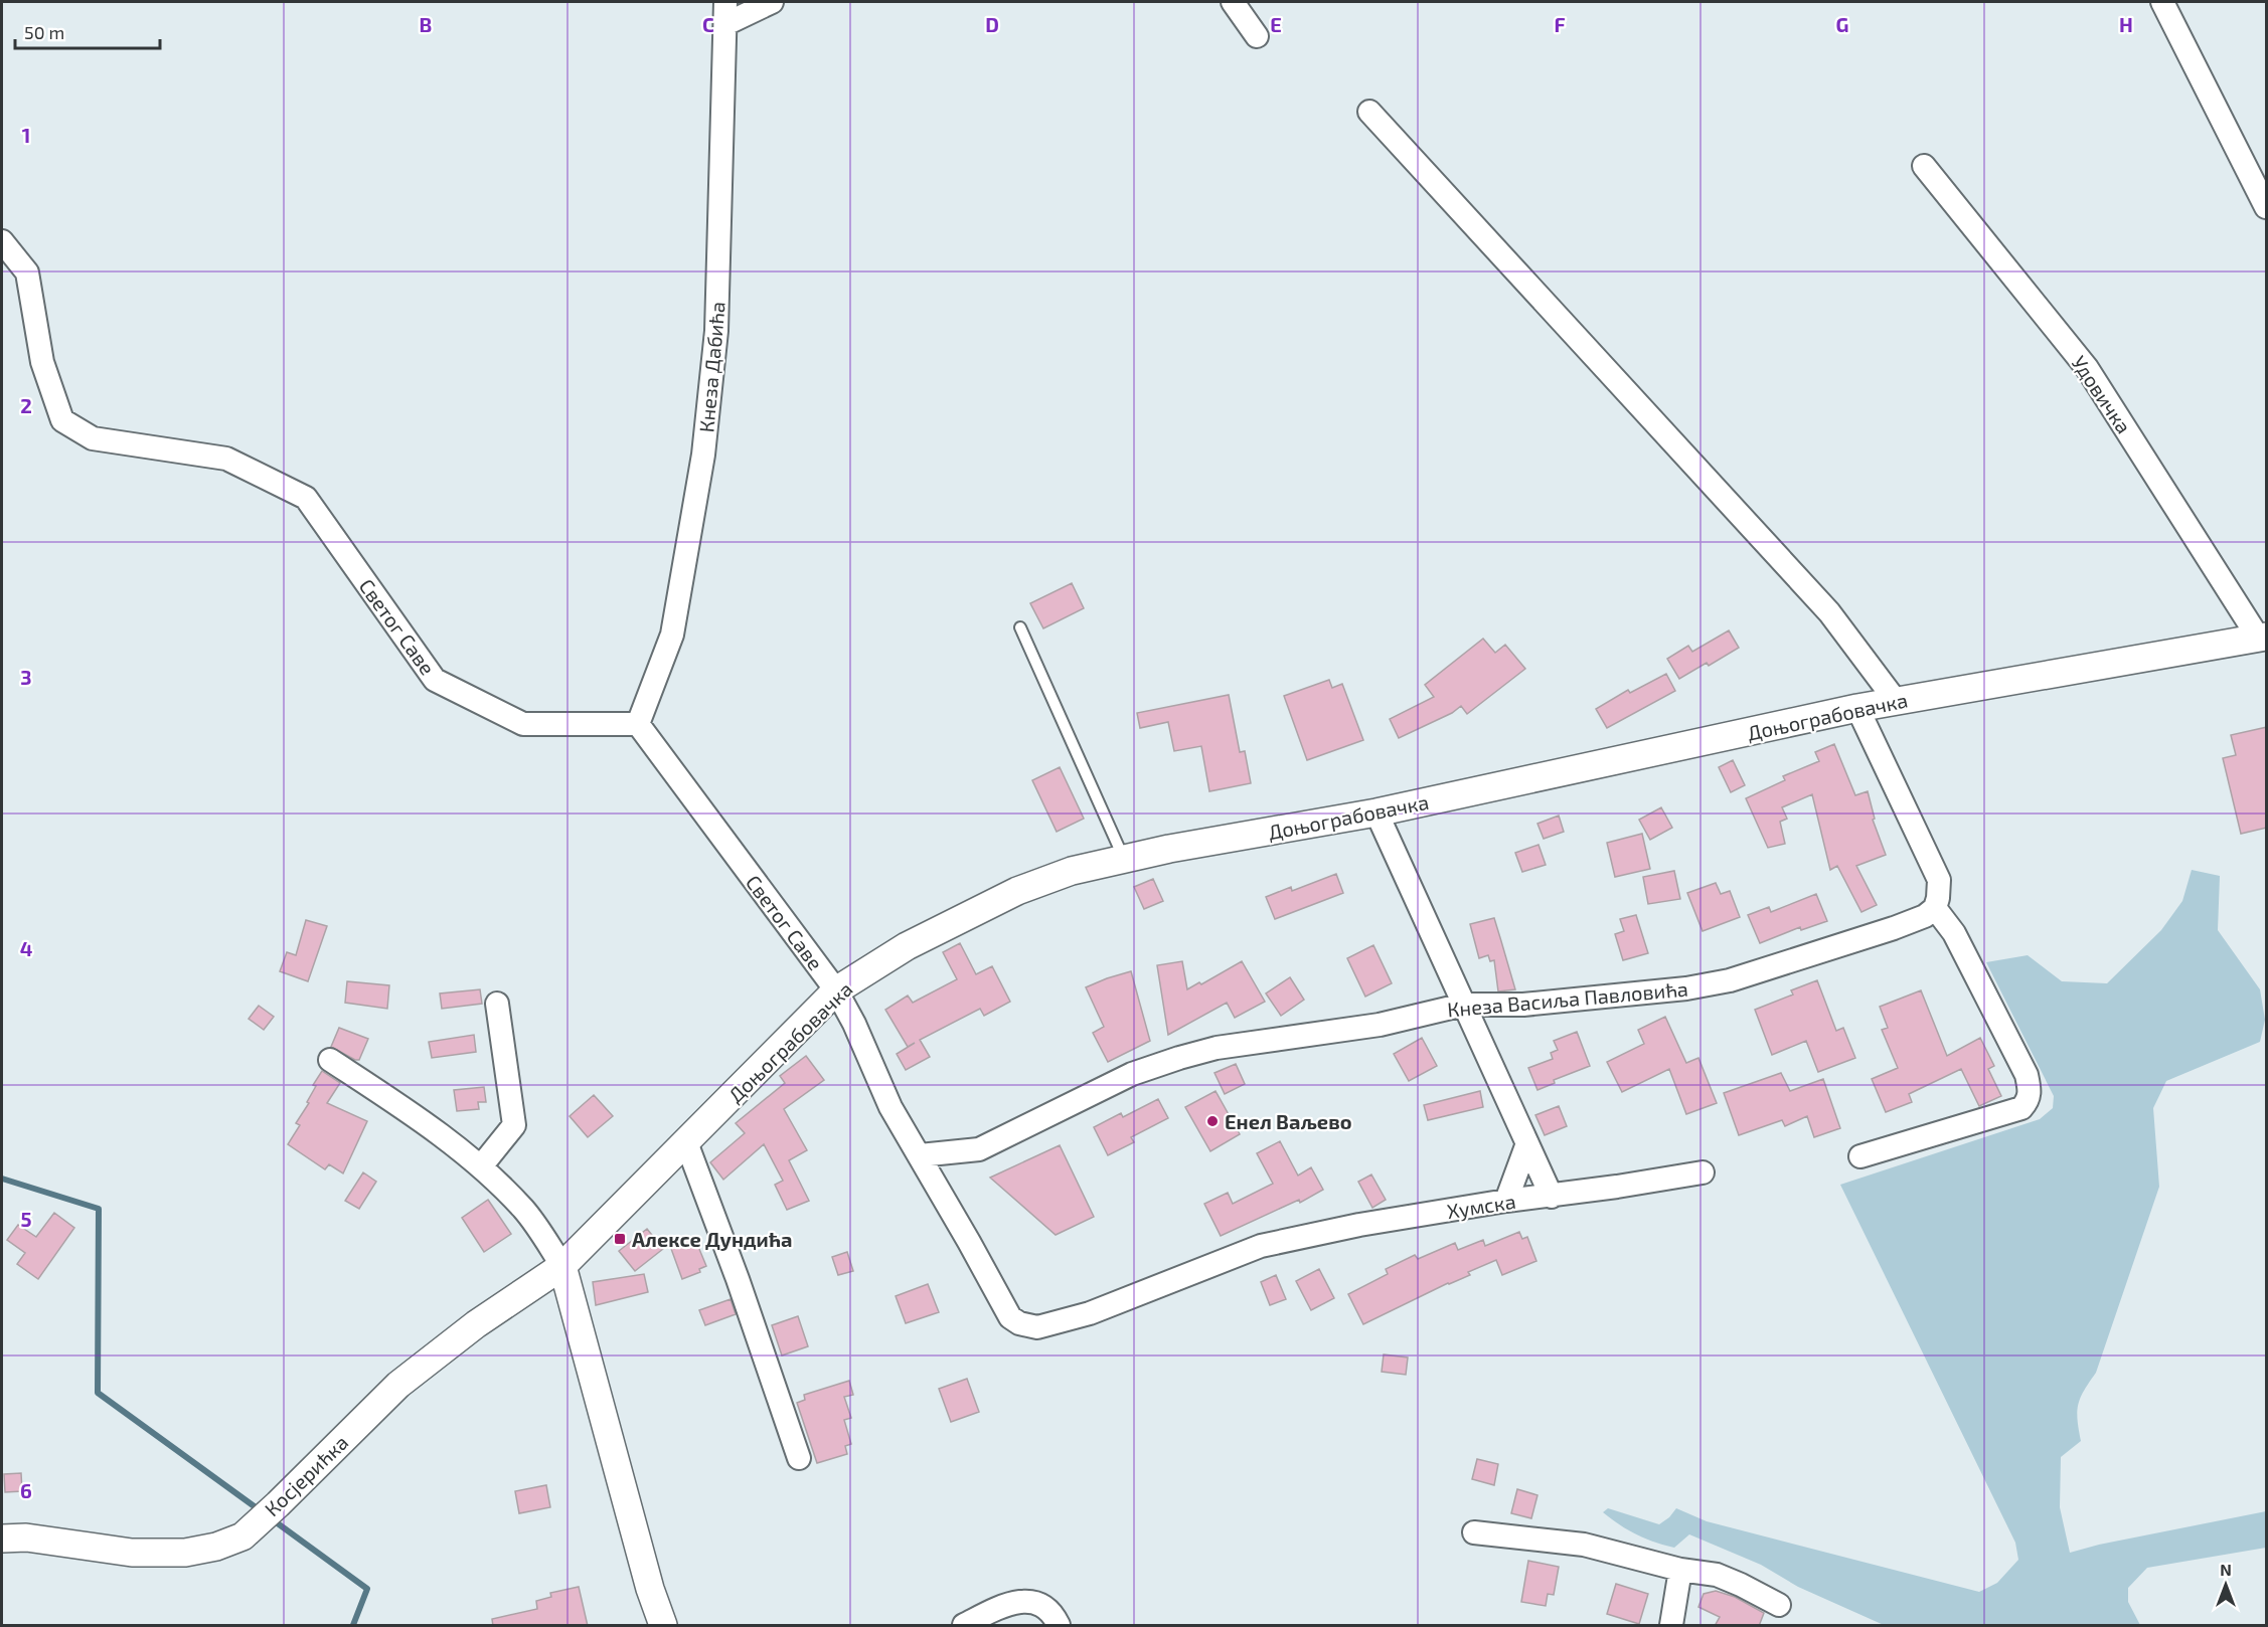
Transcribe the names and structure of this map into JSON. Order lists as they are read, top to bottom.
{
  "streets": {
    "street": [
      "Кнеза Дабића",
      "Удовичка",
      "Светог Саве",
      "Доњограбовачка",
      "Кнеза Васиља Павловића",
      "Хумска",
      "Косјерићка"
    ]
  },
  "crossings": [
    ["Кнеза Дабића", "Светог Саве"],
    ["Удовичка", "Доњограбовачка"],
    ["Светог Саве", "Доњограбовачка"],
    ["Светог Саве", "Кнеза Васиља Павловића"],
    ["Светог Саве", "Хумска"],
    ["Доњограбовачка", "Косјерићка"],
    ["Кнеза Васиља Павловића", "Хумска"]
  ],
  "places": {
    "other": ["Енел Ваљево"],
    "transit": ["Алексе Дундића"]
  },
  "scale_bar": "50 m",
  "north": "top",
  "grid": {
    "columns": [
      "B",
      "C",
      "D",
      "E",
      "F",
      "G",
      "H"
    ],
    "rows": [
      "1",
      "2",
      "3",
      "4",
      "5",
      "6"
    ]
  }
}
